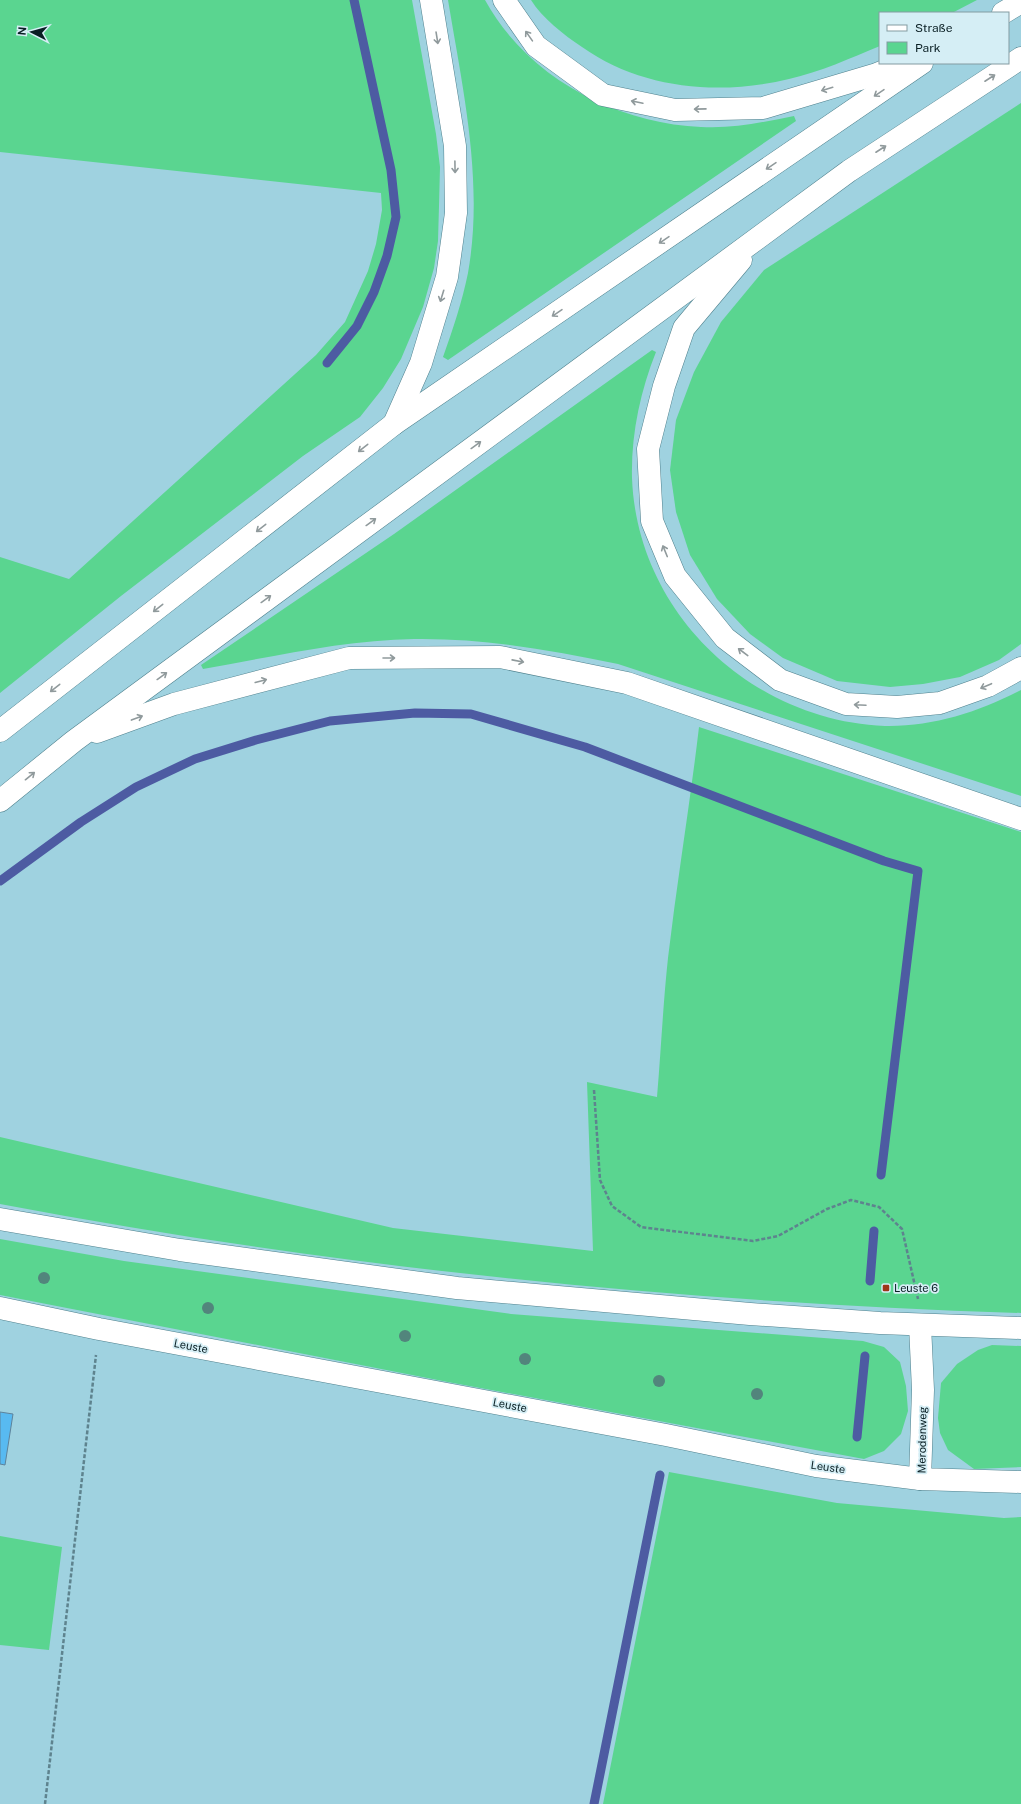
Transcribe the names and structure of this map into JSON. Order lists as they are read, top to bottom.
{
  "streets": {
    "main road": ["Leuste", "Merodenweg"]
  },
  "crossings": [
    ["Leuste", "Merodenweg"]
  ],
  "places": {
    "transit": ["Leuste 6"]
  },
  "legend": ["Straße", "Park"],
  "north": "left"
}
